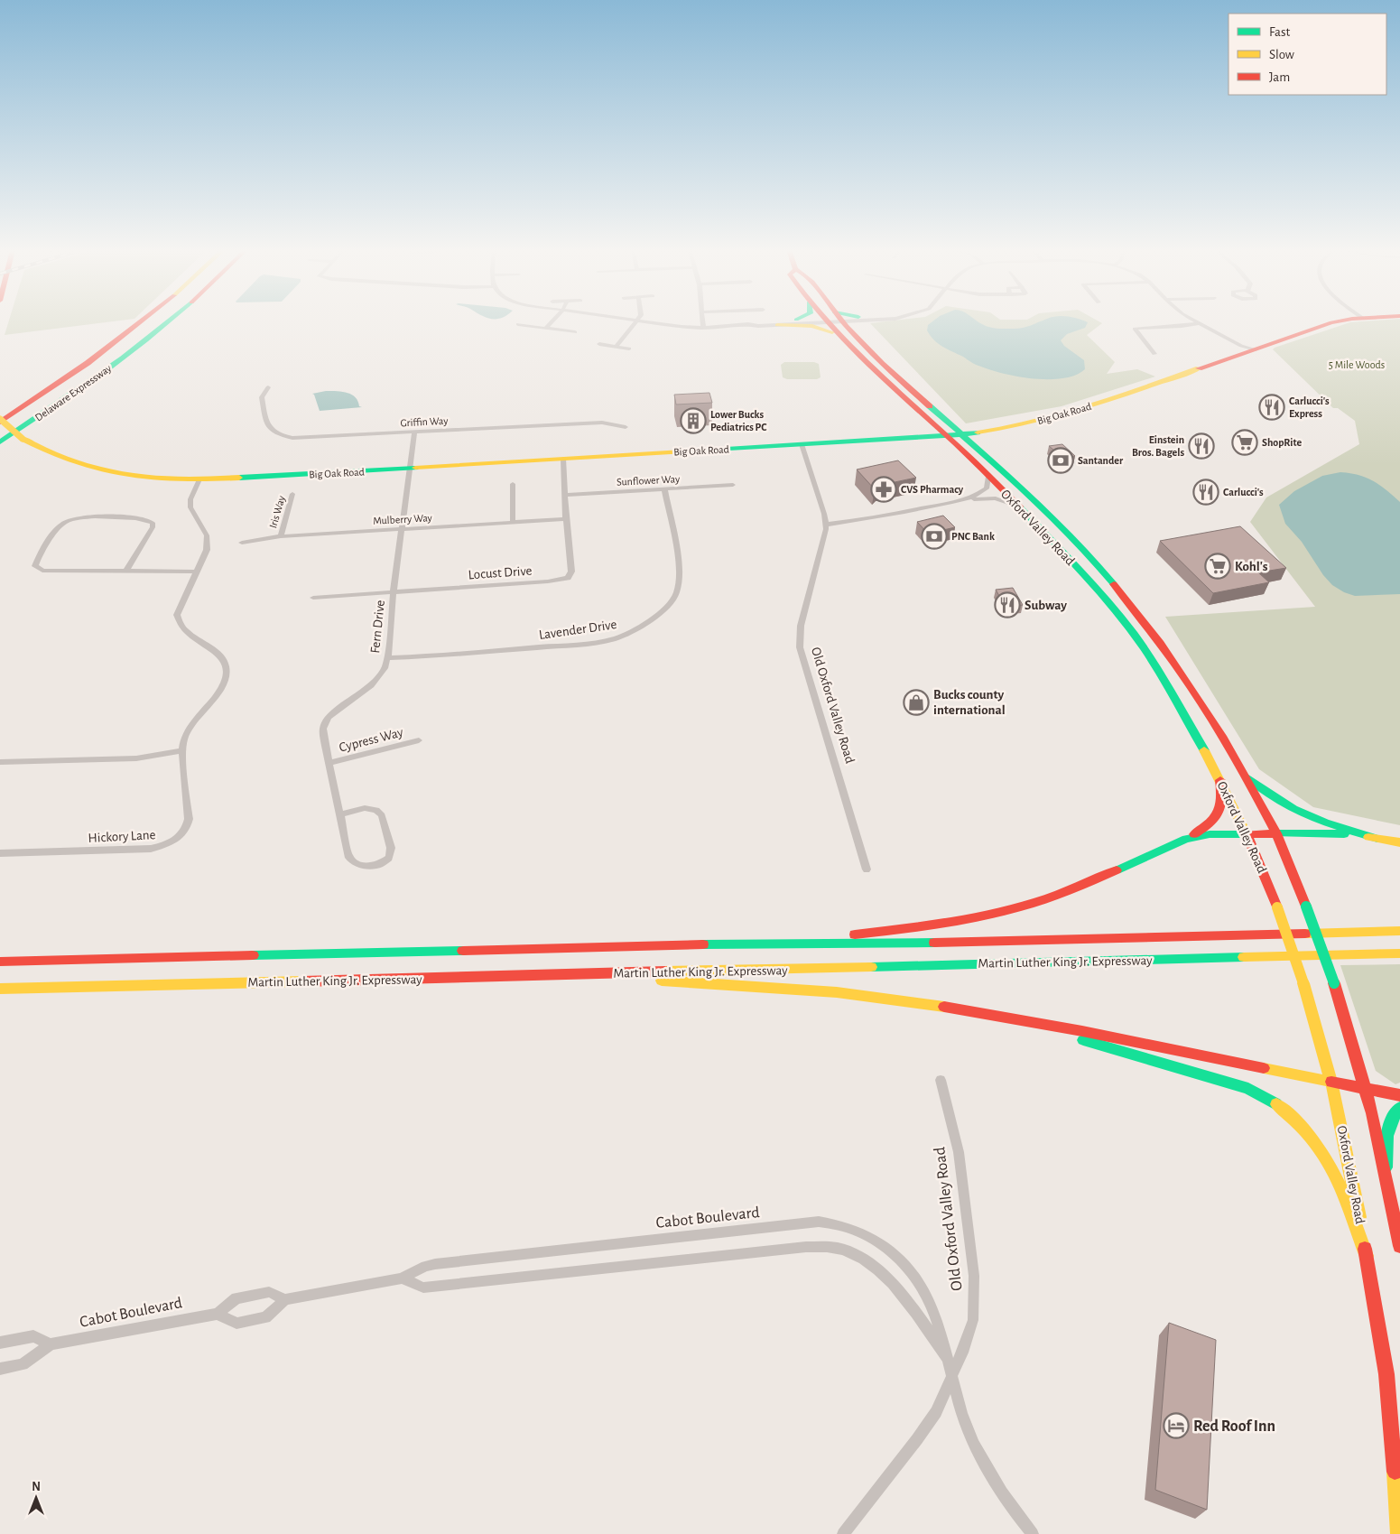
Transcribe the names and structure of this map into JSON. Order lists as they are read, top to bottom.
{
  "streets": {
    "main road": [
      "Delaware Expressway",
      "Big Oak Road",
      "Oxford Valley Road",
      "Martin Luther King Jr. Expressway"
    ],
    "street": [
      "Griffin Way",
      "Sunflower Way",
      "Iris Way",
      "Mulberry Way",
      "Locust Drive",
      "Fern Drive",
      "Lavender Drive",
      "Old Oxford Valley Road",
      "Cypress Way",
      "Hickory Lane",
      "Cabot Boulevard"
    ]
  },
  "crossings": [
    ["Big Oak Road", "Oxford Valley Road"],
    ["Big Oak Road", "Locust Drive"],
    ["Big Oak Road", "Fern Drive"],
    ["Big Oak Road", "Old Oxford Valley Road"],
    ["Big Oak Road", "Hickory Lane"],
    ["Sunflower Way", "Locust Drive"],
    ["Sunflower Way", "Lavender Drive"],
    ["Iris Way", "Mulberry Way"],
    ["Mulberry Way", "Locust Drive"],
    ["Mulberry Way", "Fern Drive"],
    ["Locust Drive", "Fern Drive"],
    ["Fern Drive", "Lavender Drive"],
    ["Fern Drive", "Cypress Way"],
    ["Old Oxford Valley Road", "Cabot Boulevard"]
  ],
  "parks": ["5 Mile Woods"],
  "places": {
    "restaurant": [
      "Carlucci's Express",
      "Einstein Bros. Bagels",
      "Carlucci's",
      "Subway"
    ],
    "building": ["Lower Bucks Pediatrics PC"],
    "supermarket": ["ShopRite", "Kohl's"],
    "bank": ["Santander", "PNC Bank"],
    "pharmacy": ["CVS Pharmacy"],
    "shop": ["Bucks county international"],
    "hotel": ["Red Roof Inn"]
  },
  "legend": ["Fast", "Slow", "Jam"],
  "north": "top"
}
